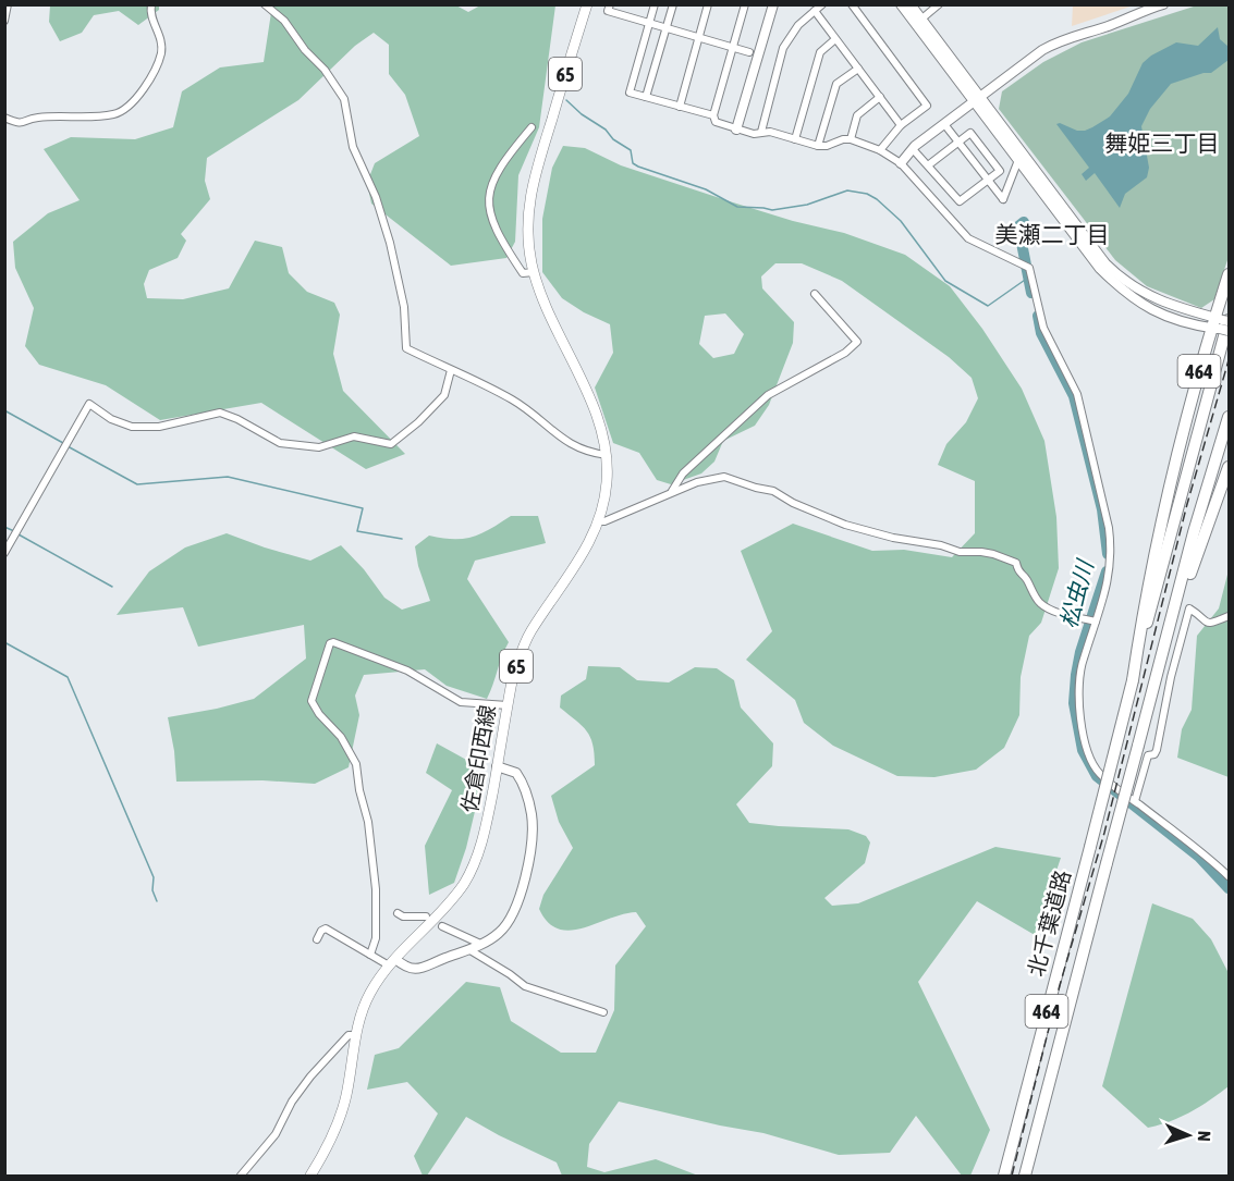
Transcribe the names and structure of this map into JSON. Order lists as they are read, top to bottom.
{
  "streets": {
    "highway": ["464", "北千葉道路"],
    "main road": ["65", "佐倉印西線"]
  },
  "districts": ["舞姫三丁目", "美瀬二丁目"],
  "water": ["松虫川"],
  "north": "right"
}
